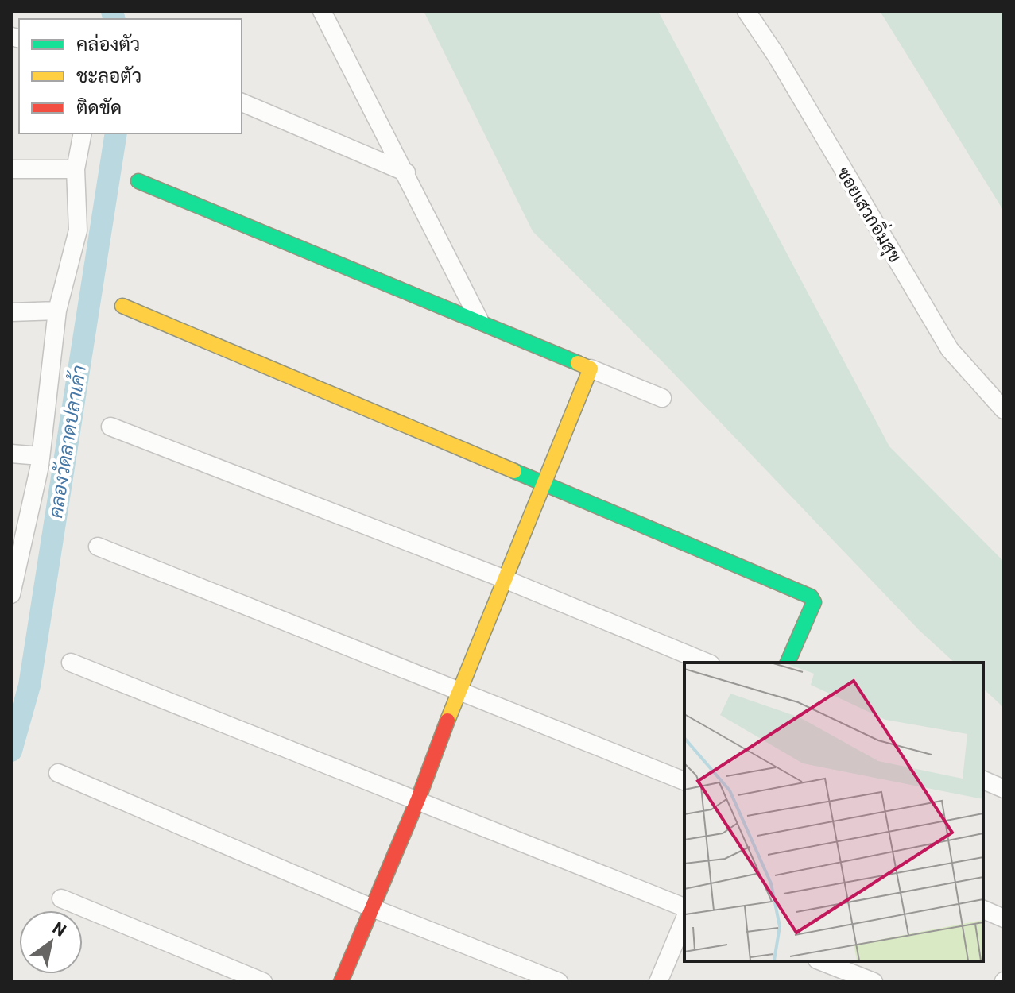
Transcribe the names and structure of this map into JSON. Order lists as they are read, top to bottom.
{
  "streets": {
    "street": ["ซอยเสวกอิ่มสุข"]
  },
  "water": ["คลองวัดลาดปลาเค้า"],
  "legend": ["คล่องตัว", "ชะลอตัว", "ติดขัด"],
  "north": "top right"
}
